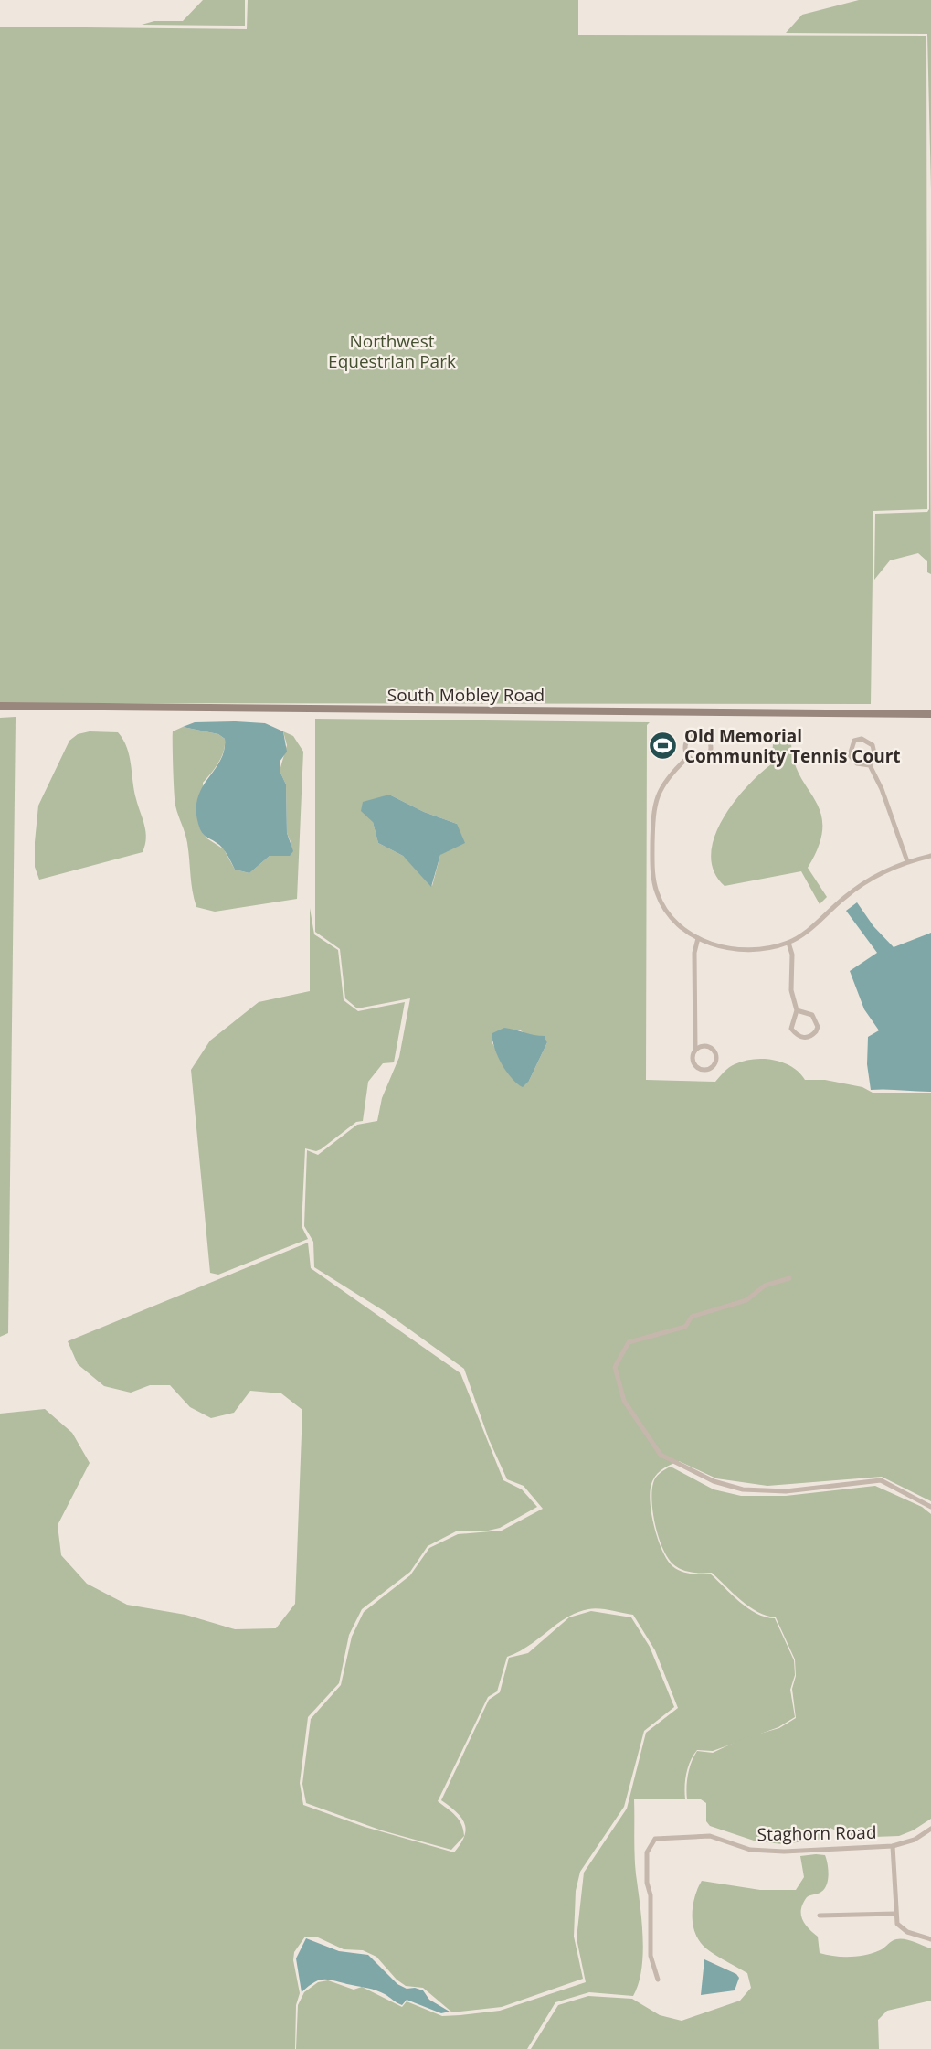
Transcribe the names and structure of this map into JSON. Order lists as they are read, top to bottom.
{
  "streets": {
    "street": ["South Mobley Road", "Staghorn Road"]
  },
  "parks": ["Northwest Equestrian Park"],
  "places": {
    "sports": ["Old Memorial Community Tennis Court"]
  }
}
